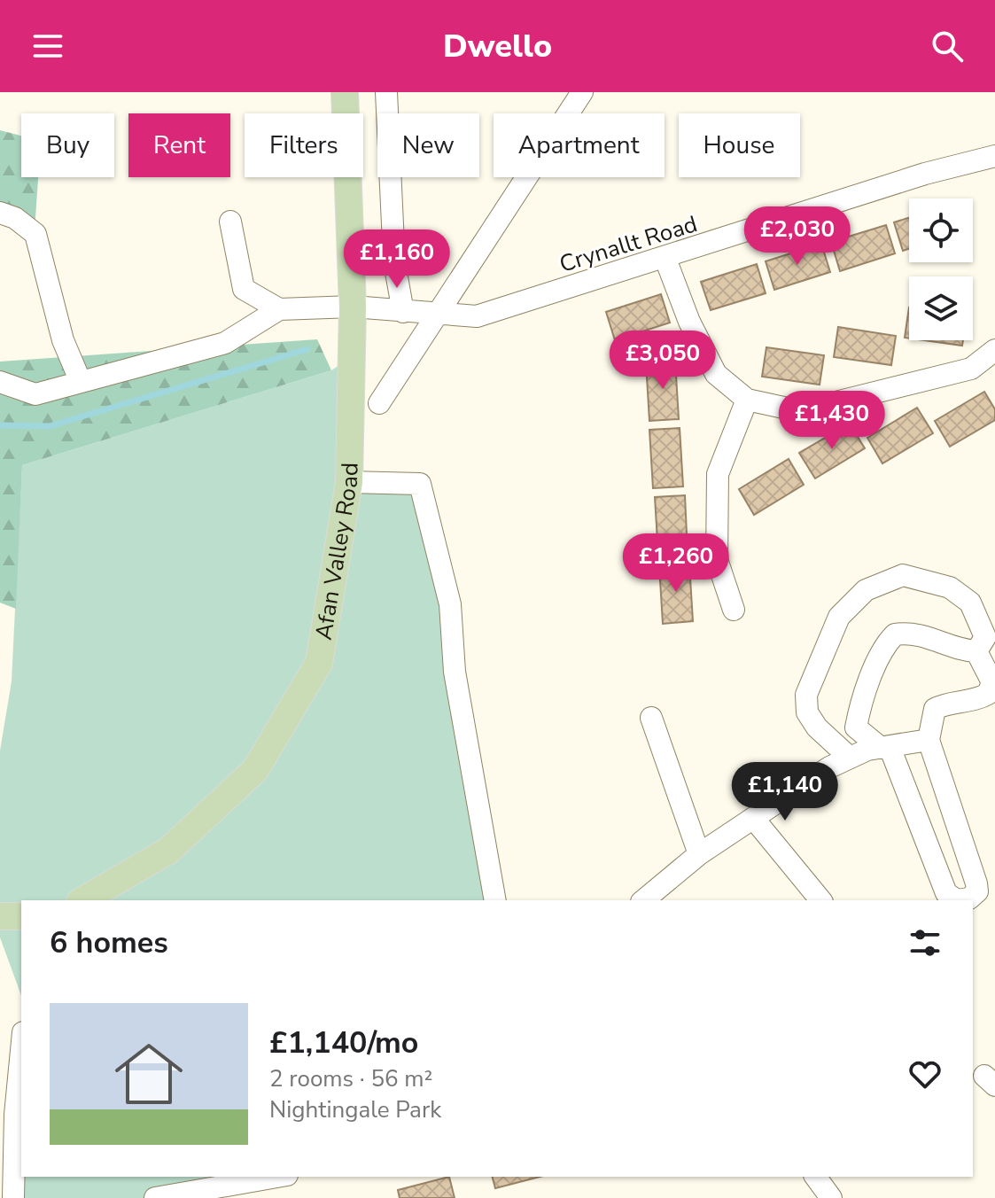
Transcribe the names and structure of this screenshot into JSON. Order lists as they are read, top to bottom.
{
  "streets": {
    "main road": ["Afan Valley Road"],
    "street": ["Crynallt Road"]
  },
  "crossings": [
    ["Crynallt Road", "Afan Valley Road"]
  ],
  "page": {
    "header": "Dwello",
    "chip": [
      "Buy",
      "Rent",
      "Filters",
      "New",
      "Apartment",
      "House"
    ],
    "price": [
      "£2,030",
      "£1,160",
      "£3,050",
      "£1,430",
      "£1,260",
      "£1,140"
    ],
    "heading": "6 homes",
    "list": [
      {
        "name": "£1,140/mo",
        "note": "2 rooms · 56 m² · Nightingale Park"
      }
    ]
  }
}
